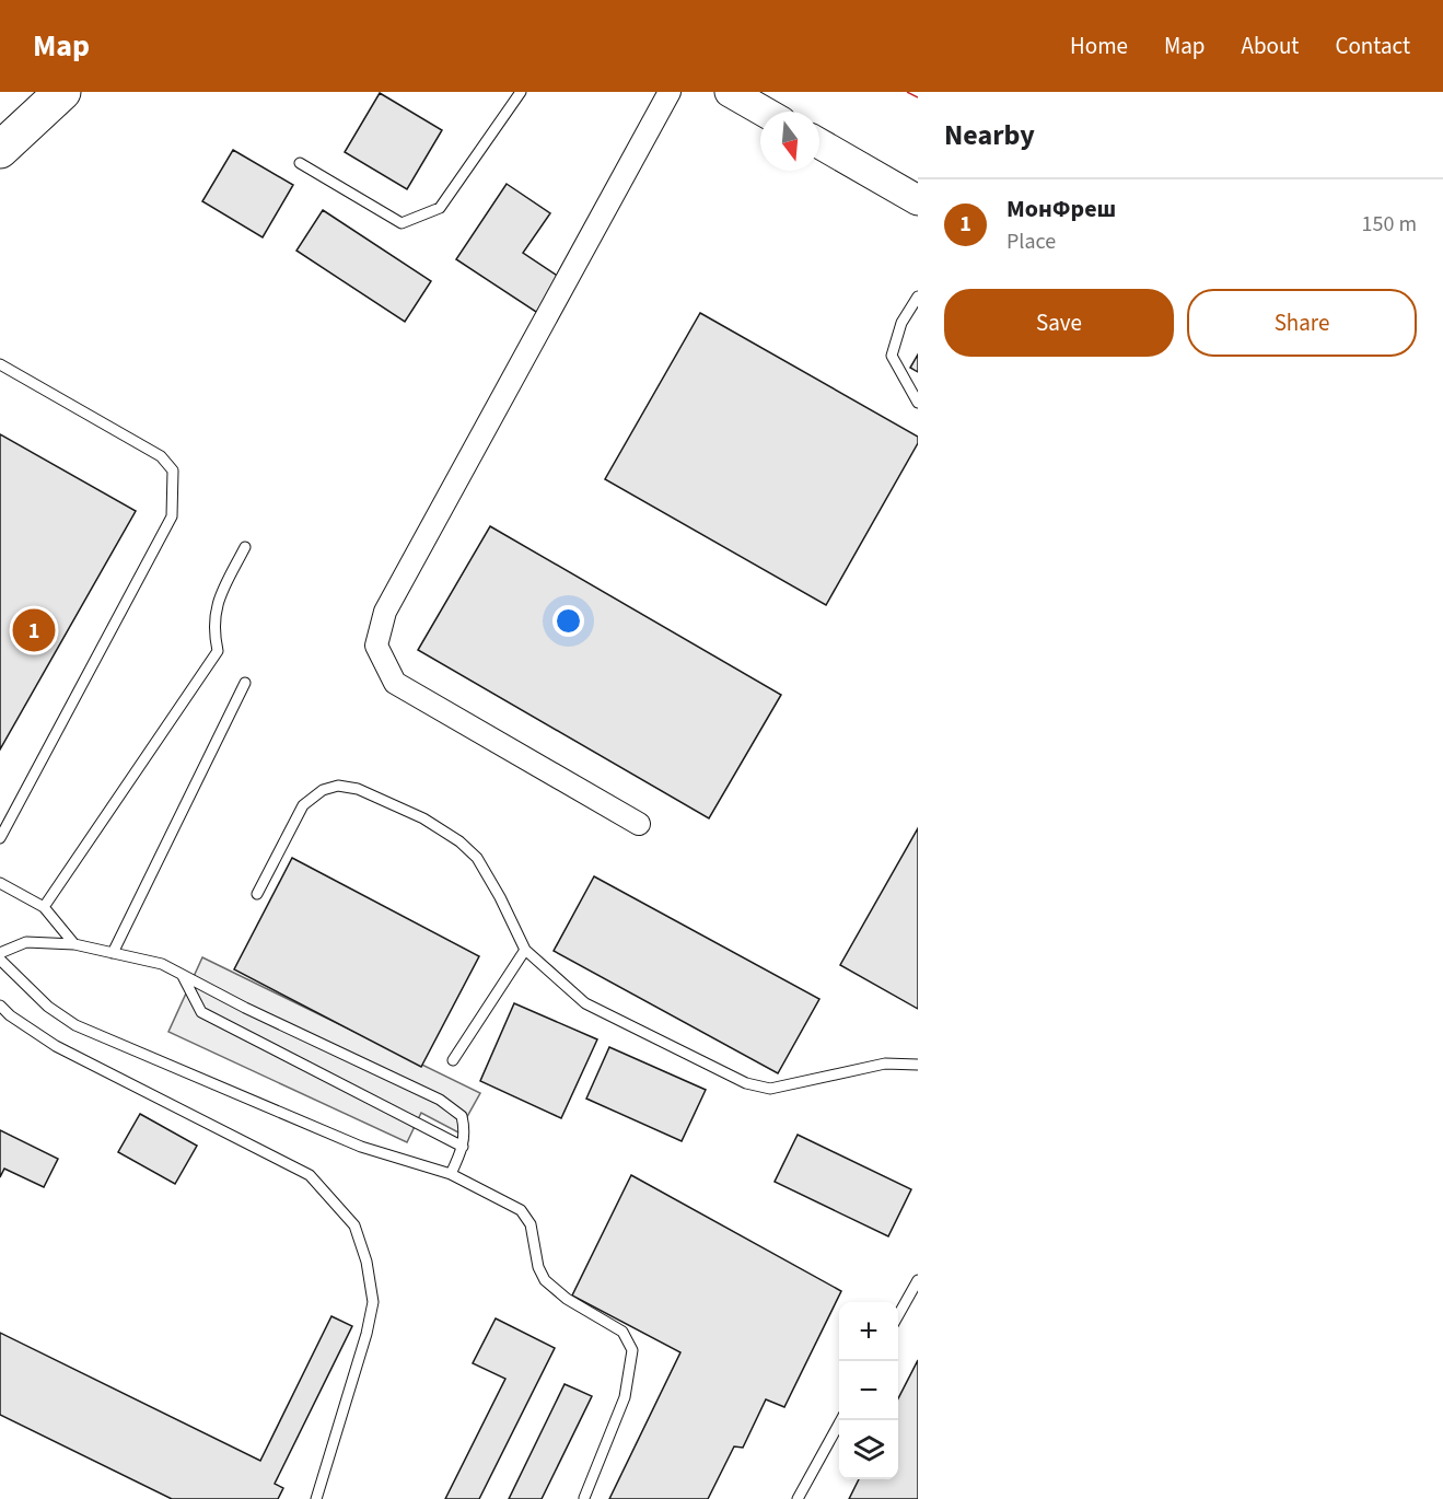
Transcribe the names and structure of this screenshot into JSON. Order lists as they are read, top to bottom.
{
  "north": "bottom",
  "page": {
    "header": "Map",
    "nav": [
      "Home",
      "Map",
      "About",
      "Contact"
    ],
    "heading": "Nearby",
    "list": [
      {
        "mark": "1",
        "name": "МонФреш",
        "note": "Place",
        "value": "150 m"
      }
    ],
    "buttons": ["Save", "Share"],
    "pins": "1",
    "map_buttons": ["+", "−"]
  }
}
